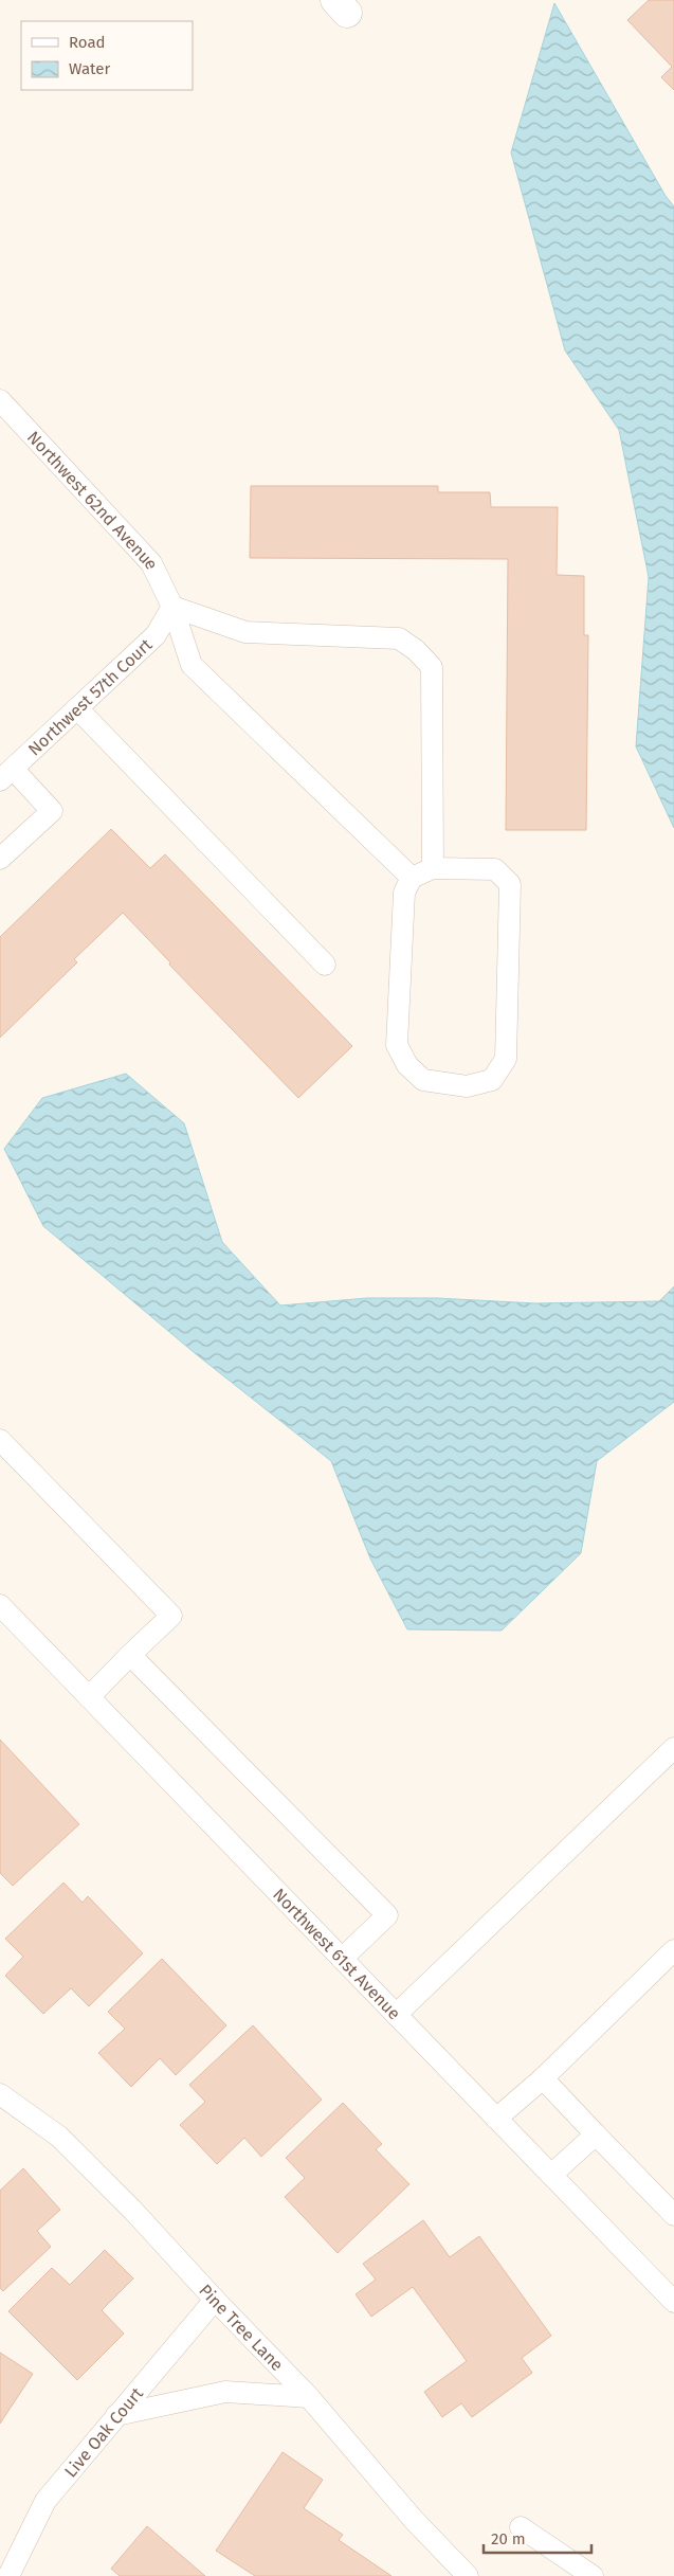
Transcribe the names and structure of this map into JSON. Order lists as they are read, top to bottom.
{
  "streets": {
    "lane": [
      "Northwest 62nd Avenue",
      "Northwest 57th Court",
      "Northwest 61st Avenue",
      "Pine Tree Lane",
      "Live Oak Court"
    ]
  },
  "crossings": [
    ["Northwest 62nd Avenue", "Northwest 57th Court"],
    ["Pine Tree Lane", "Live Oak Court"]
  ],
  "legend": ["Road", "Water"],
  "scale_bar": "20 m"
}
